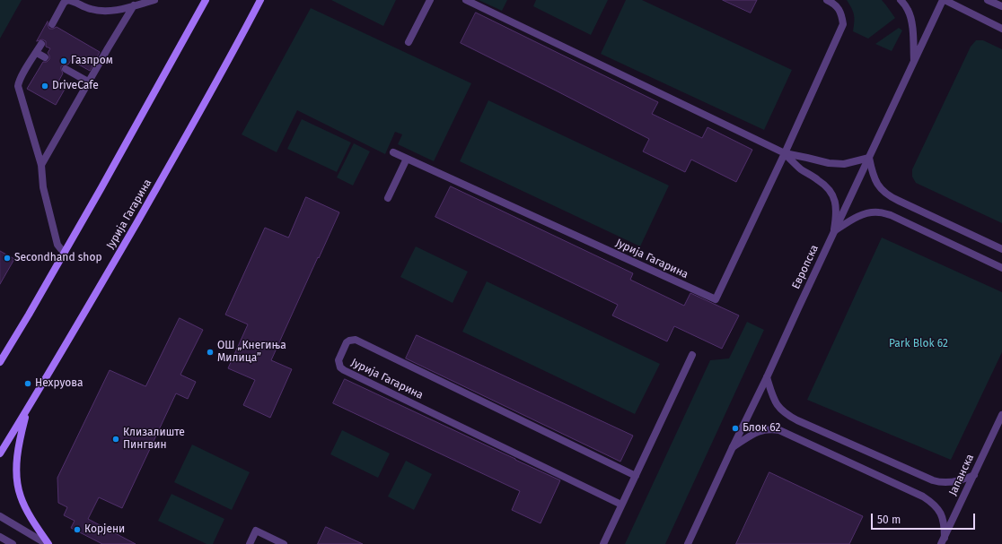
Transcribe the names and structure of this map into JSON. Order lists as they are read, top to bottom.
{
  "streets": {
    "main road": ["Јурија Гагарина"],
    "street": ["Европска", "Јапанска"]
  },
  "parks": ["Park Blok 62"],
  "places": [
    "Газпром",
    "DriveCafe",
    "Secondhand shop",
    "ОШ „Кнегиња Милица”",
    "Нехруова",
    "Блок 62",
    "Клизалиште Пингвин",
    "Корјени"
  ],
  "scale_bar": "50 m"
}
